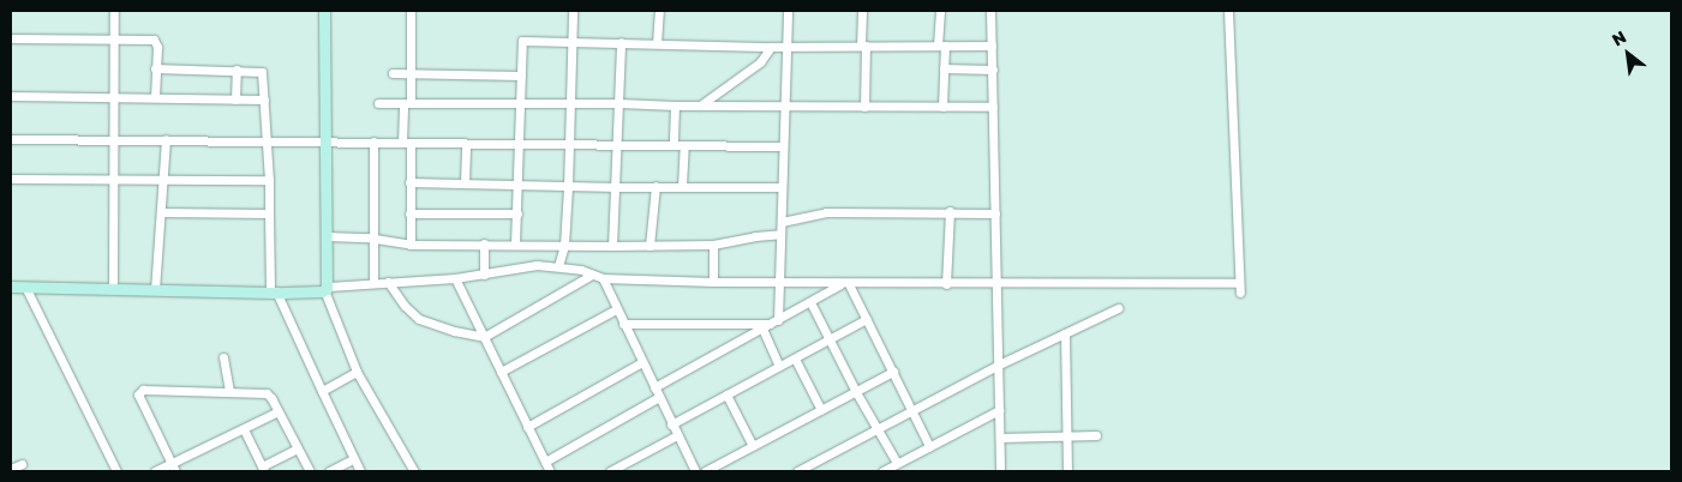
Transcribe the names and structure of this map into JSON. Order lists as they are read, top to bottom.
{
  "north": "top left"
}
